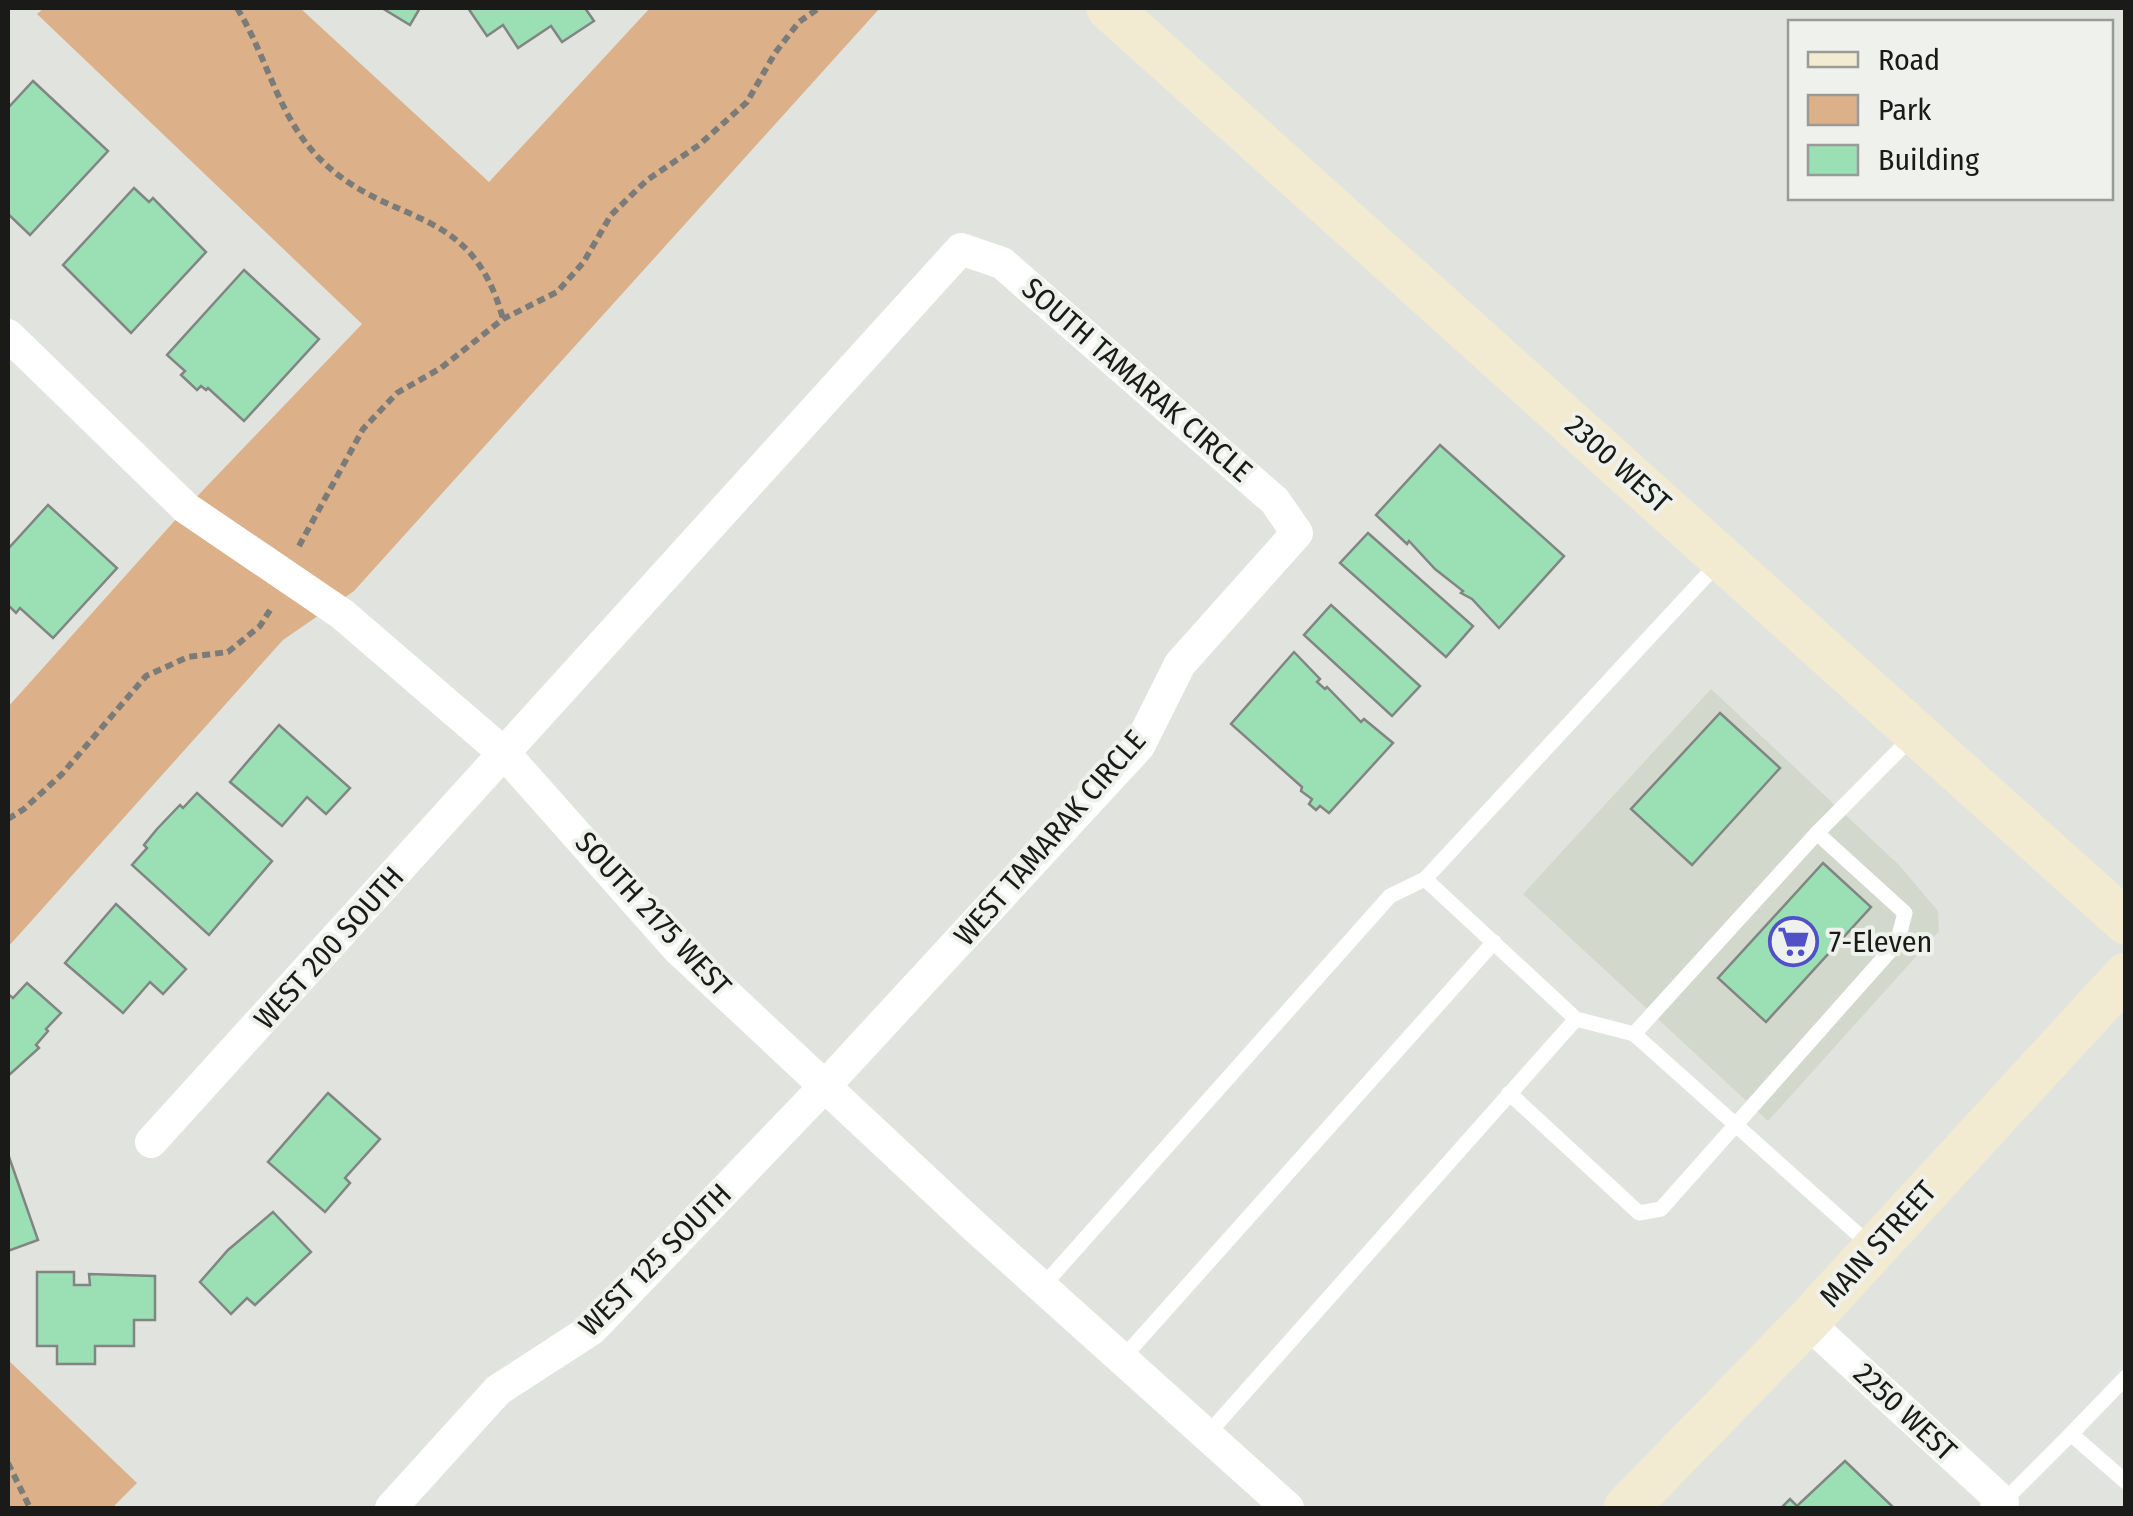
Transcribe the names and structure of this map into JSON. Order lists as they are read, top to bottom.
{
  "streets": {
    "main road": ["2300 WEST", "MAIN STREET"],
    "street": [
      "SOUTH TAMARAK CIRCLE",
      "WEST TAMARAK CIRCLE",
      "SOUTH 2175 WEST",
      "WEST 200 SOUTH",
      "WEST 125 SOUTH",
      "2250 WEST"
    ]
  },
  "crossings": [
    ["SOUTH TAMARAK CIRCLE", "WEST TAMARAK CIRCLE"],
    ["SOUTH TAMARAK CIRCLE", "SOUTH 2175 WEST"],
    ["SOUTH TAMARAK CIRCLE", "WEST 200 SOUTH"],
    ["WEST TAMARAK CIRCLE", "SOUTH 2175 WEST"],
    ["WEST TAMARAK CIRCLE", "WEST 125 SOUTH"],
    ["SOUTH 2175 WEST", "WEST 200 SOUTH"],
    ["SOUTH 2175 WEST", "WEST 125 SOUTH"],
    ["MAIN STREET", "2250 WEST"]
  ],
  "places": {
    "supermarket": ["7-Eleven"]
  },
  "legend": ["Road", "Park", "Building"]
}
